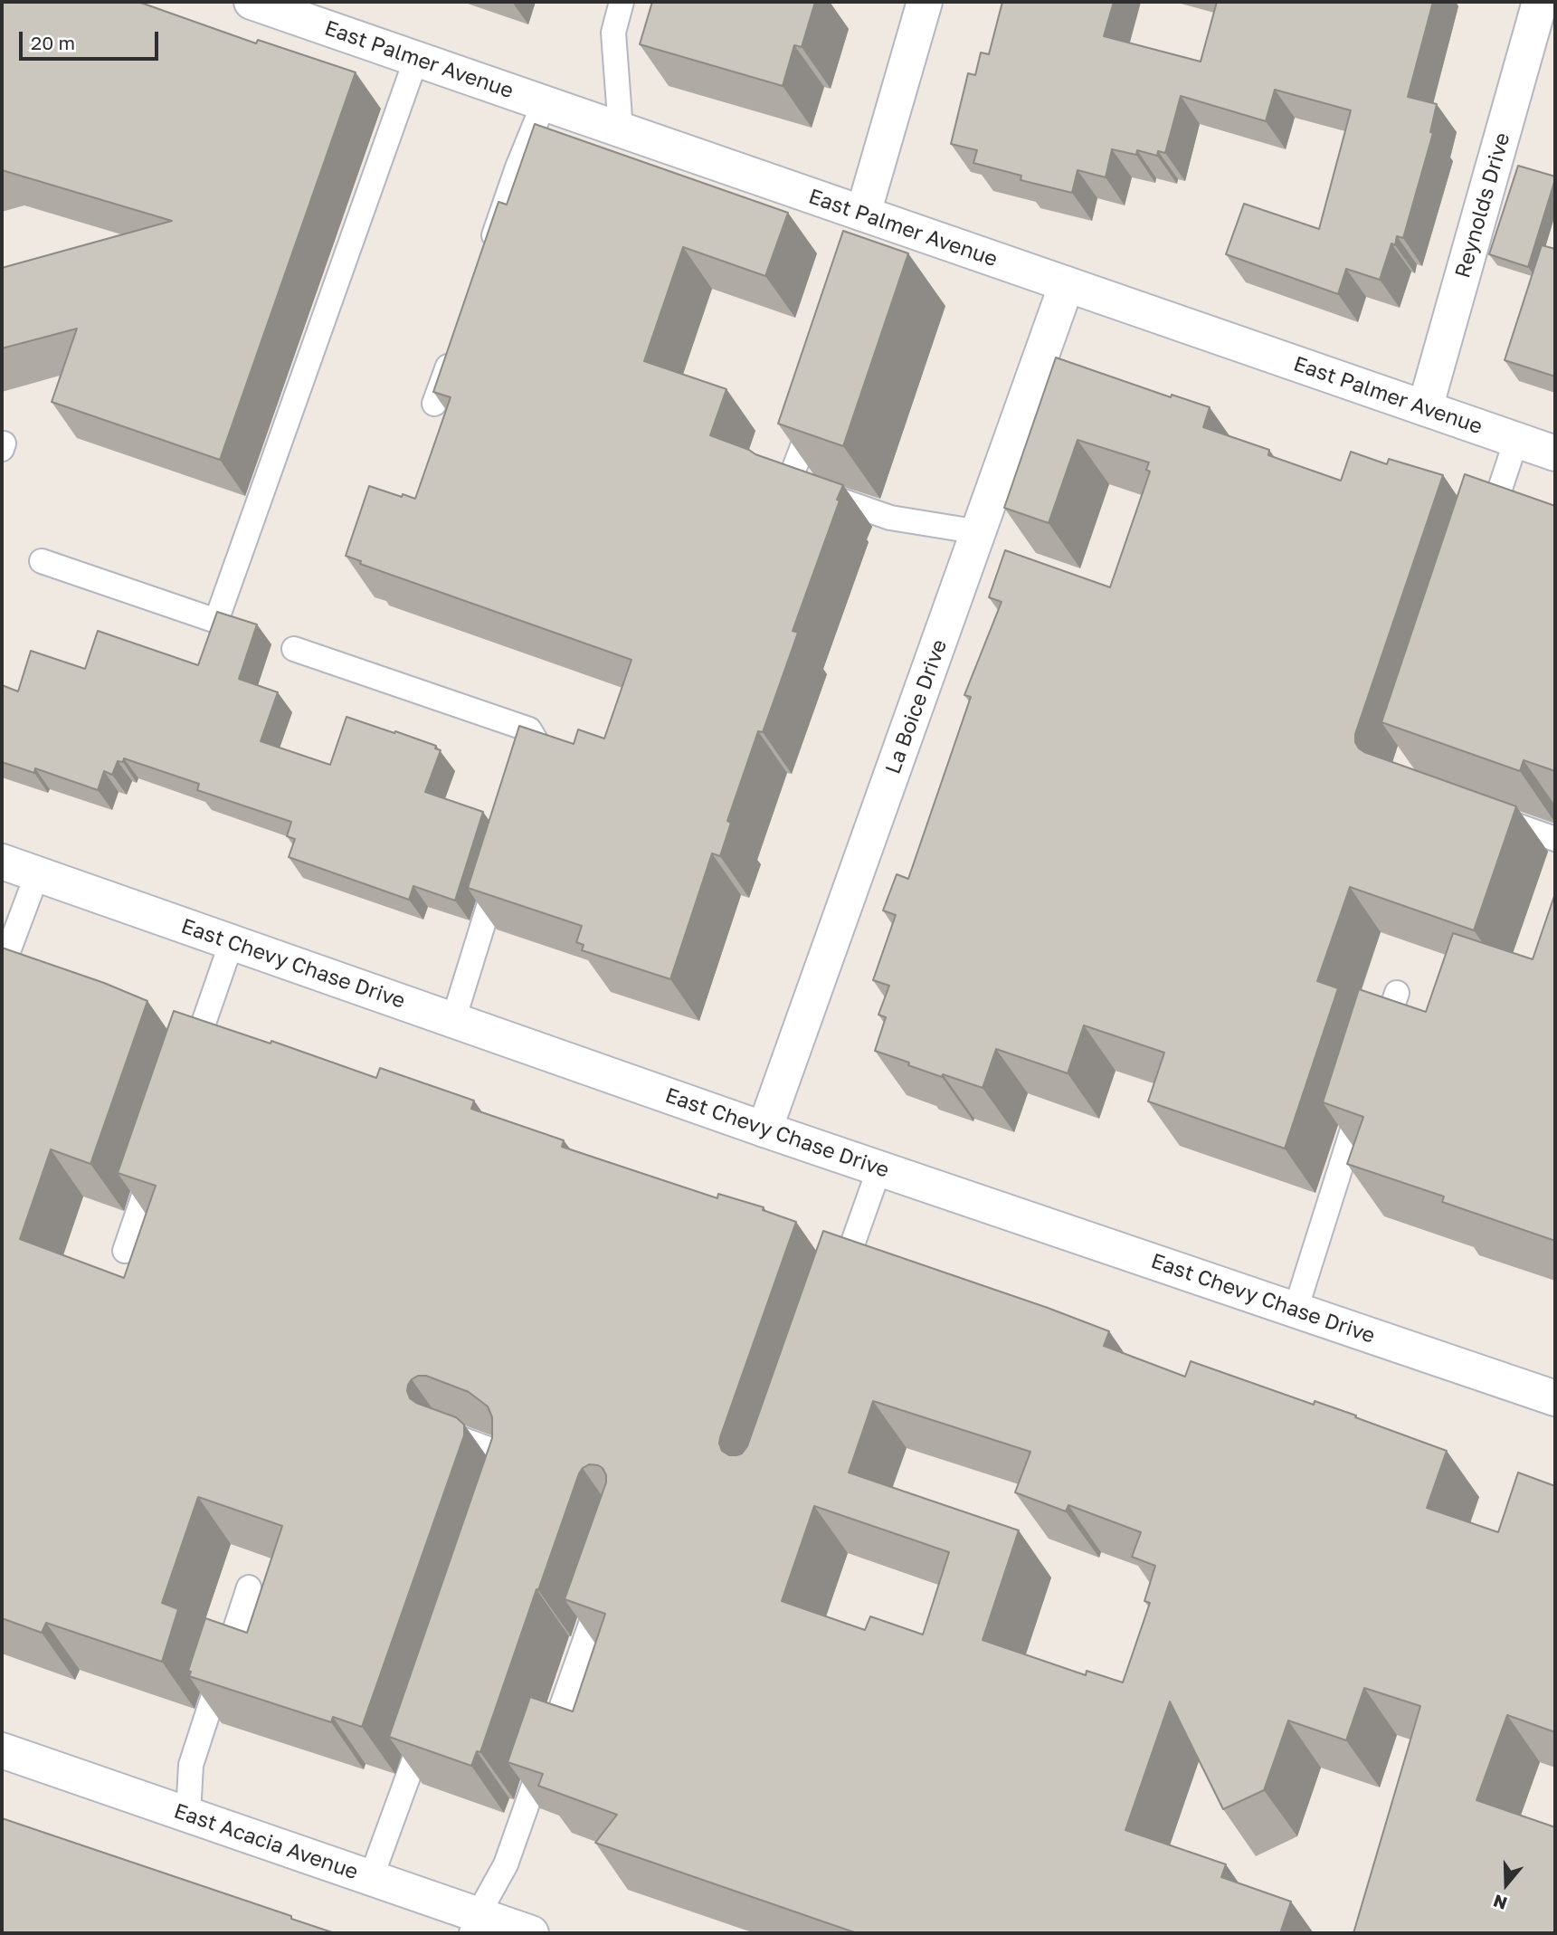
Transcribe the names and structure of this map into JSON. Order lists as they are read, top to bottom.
{
  "streets": {
    "street": [
      "East Palmer Avenue",
      "Reynolds Drive",
      "La Boice Drive",
      "East Chevy Chase Drive",
      "East Acacia Avenue"
    ]
  },
  "crossings": [
    ["East Palmer Avenue", "Reynolds Drive"],
    ["East Palmer Avenue", "La Boice Drive"],
    ["La Boice Drive", "East Chevy Chase Drive"]
  ],
  "scale_bar": "20 m",
  "north": "bottom"
}
